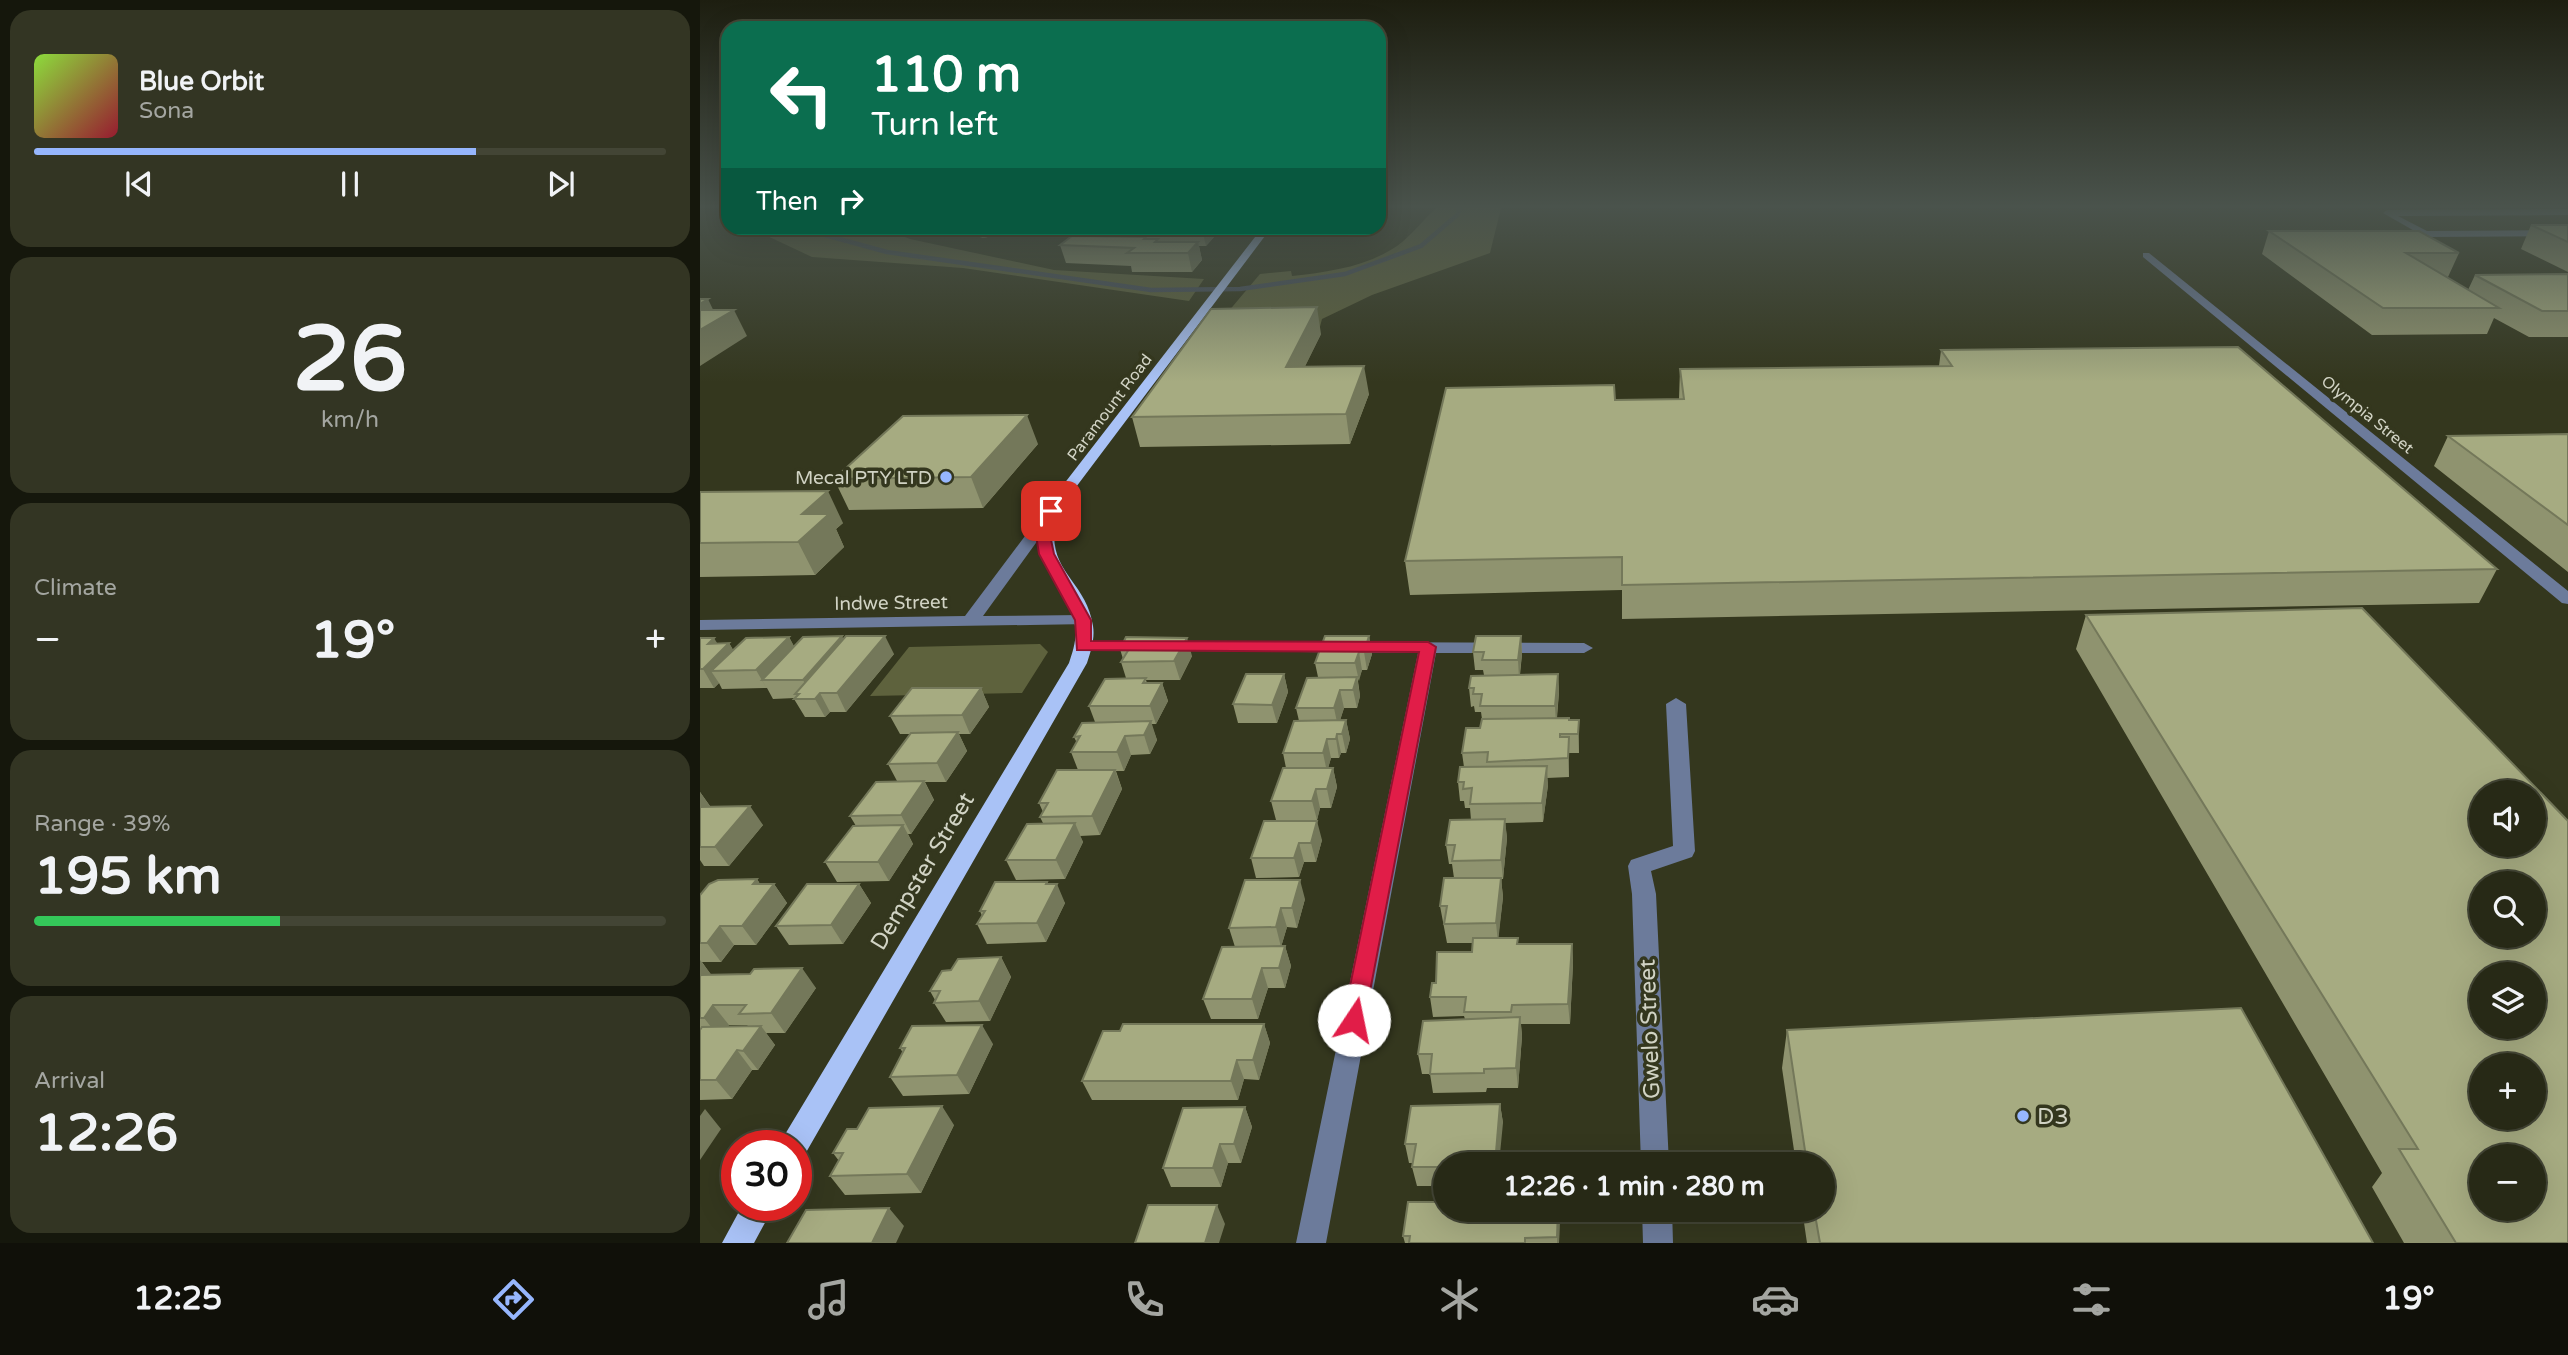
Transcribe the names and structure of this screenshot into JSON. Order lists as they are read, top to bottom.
{
  "streets": {
    "main road": ["Paramount Road", "Dempster Street"],
    "street": ["Olympia Street", "Indwe Street", "Gwelo Street"]
  },
  "crossings": [
    ["Paramount Road", "Indwe Street"],
    ["Paramount Road", "Dempster Street"],
    ["Indwe Street", "Dempster Street"]
  ],
  "places": ["Mecal PTY LTD", "D3"],
  "page": {
    "turn": ["110 m", "Turn left"],
    "song": ["Blue Orbit", "Sona"],
    "then": "Then",
    "tile": [
      ["26", "km/h"],
      "Climate",
      ["Range · 39%", "195 km"],
      ["Arrival", "12:26"]
    ],
    "heat": ["−", "19°", "+"],
    "map_buttons": ["+", "−"],
    "limit": "30",
    "trip": "12:26 · 1 min · 280 m",
    "tabs": ["12:25", "19°"]
  }
}
